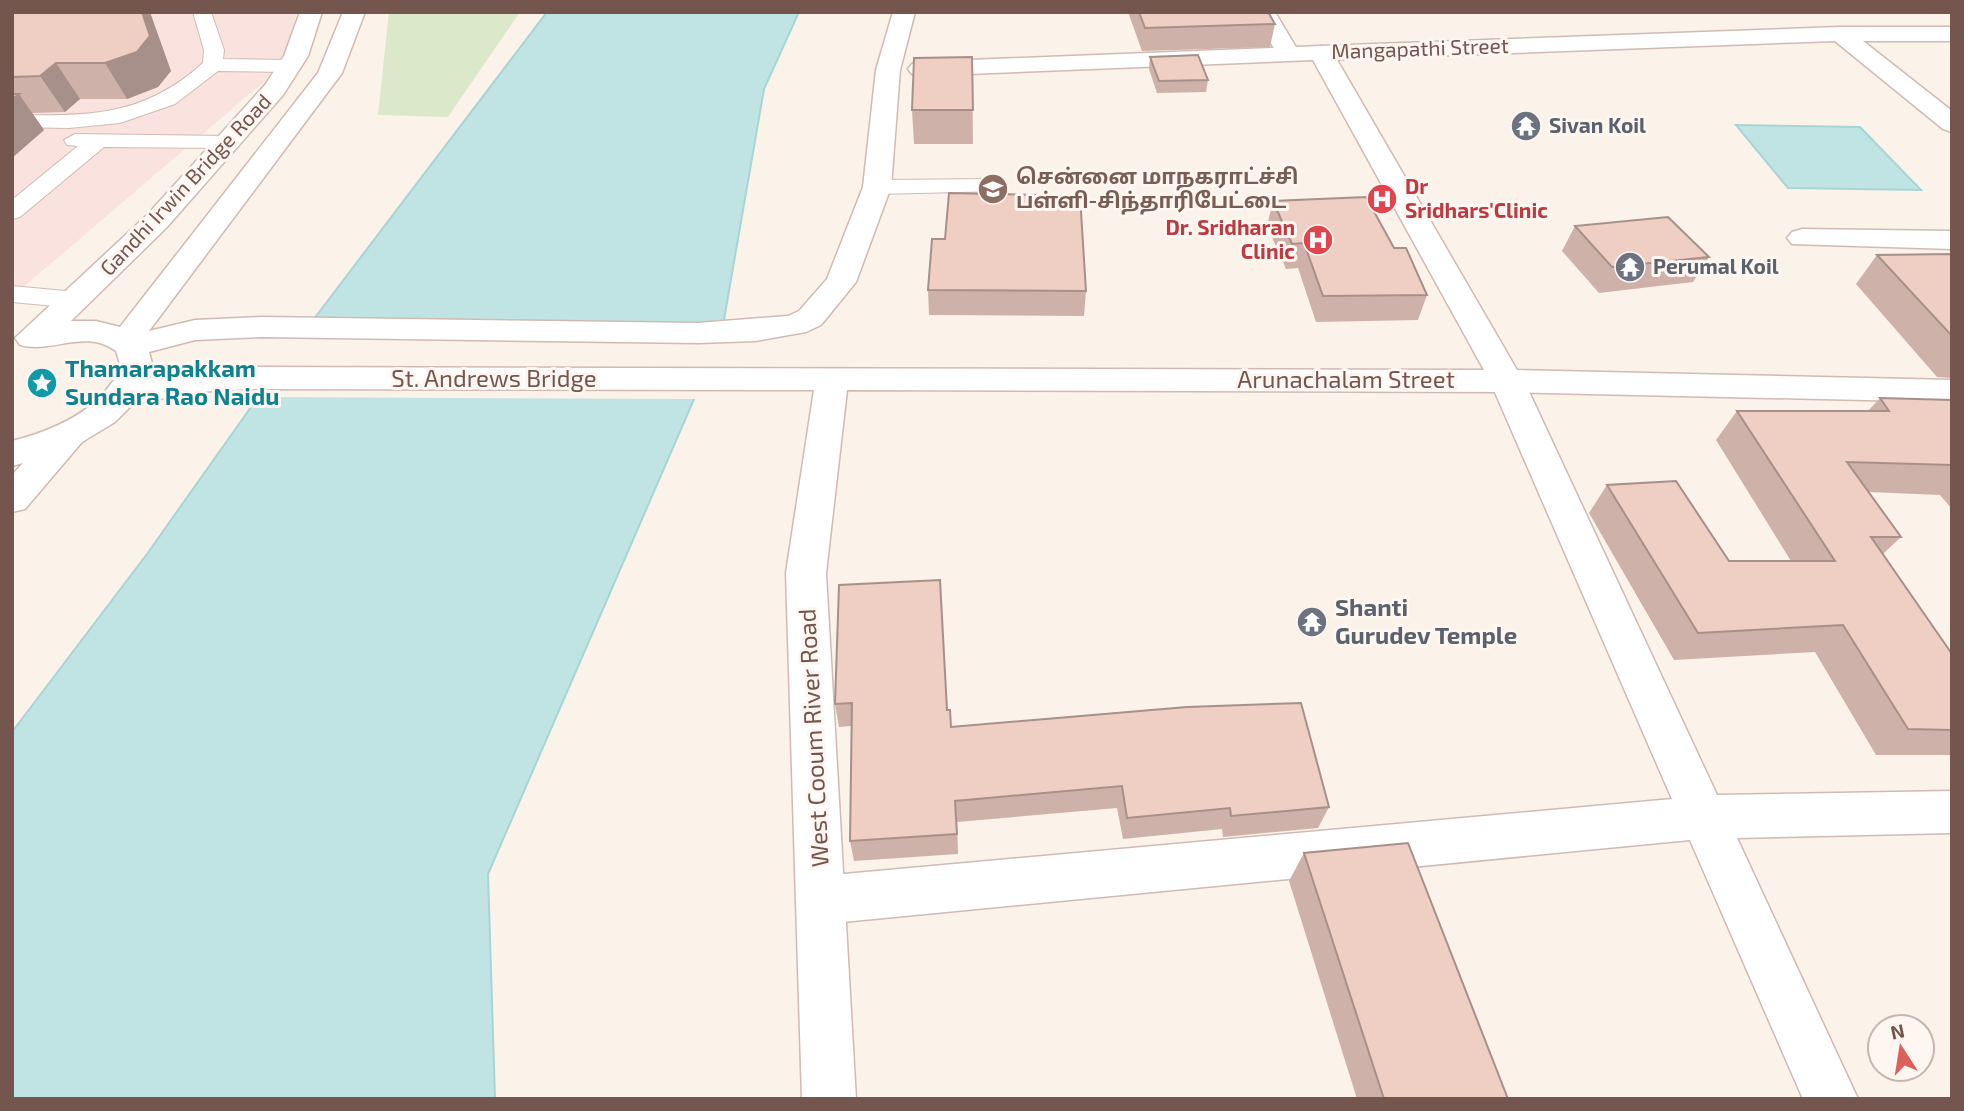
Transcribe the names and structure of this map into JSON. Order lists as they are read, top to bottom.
{
  "streets": {
    "main road": [
      "Mangapathi Street",
      "Gandhi Irwin Bridge Road",
      "St. Andrews Bridge",
      "Arunachalam Street",
      "West Cooum River Road"
    ]
  },
  "crossings": [
    ["Gandhi Irwin Bridge Road", "St. Andrews Bridge"],
    ["St. Andrews Bridge", "Arunachalam Street"],
    ["Arunachalam Street", "West Cooum River Road"]
  ],
  "places": {
    "temple": ["Sivan Koil", "Perumal Koil", "Shanti Gurudev Temple"],
    "school or university": ["சென்னை மாநகராட்ச்சி பள்ளி-சிந்தாரிபேட்டை"],
    "hospital": ["Dr Sridhars'Clinic", "Dr. Sridharan Clinic"],
    "place": ["Thamarapakkam Sundara Rao Naidu"]
  },
  "north": "top"
}
